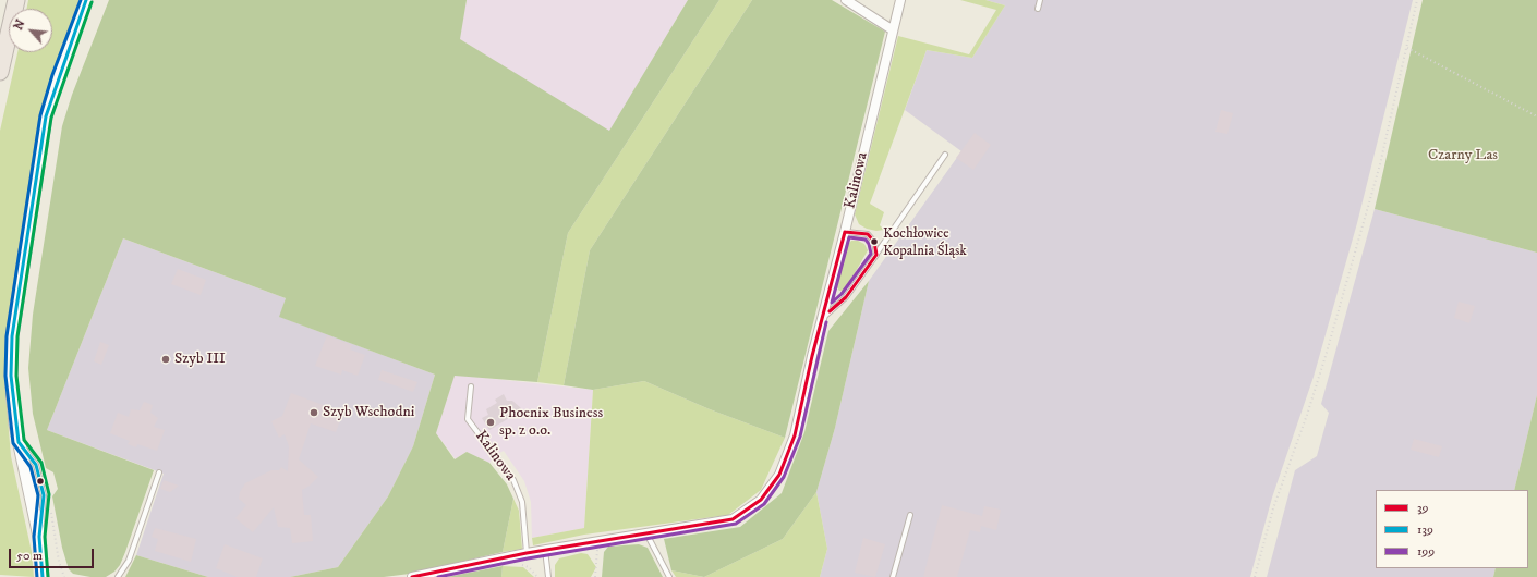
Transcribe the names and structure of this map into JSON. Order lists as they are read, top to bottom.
{
  "streets": {
    "street": ["Kalinowa"]
  },
  "parks": ["Czarny Las"],
  "places": [
    "Kochłowice Kopalnia Śląsk",
    "Szyb III",
    "Szyb Wschodni",
    "Phoenix Business sp. z o.o."
  ],
  "lines": ["transit line 139", "transit line 39", "transit line 199"],
  "legend": ["39", "139", "199"],
  "scale_bar": "50 m",
  "north": "top left"
}
